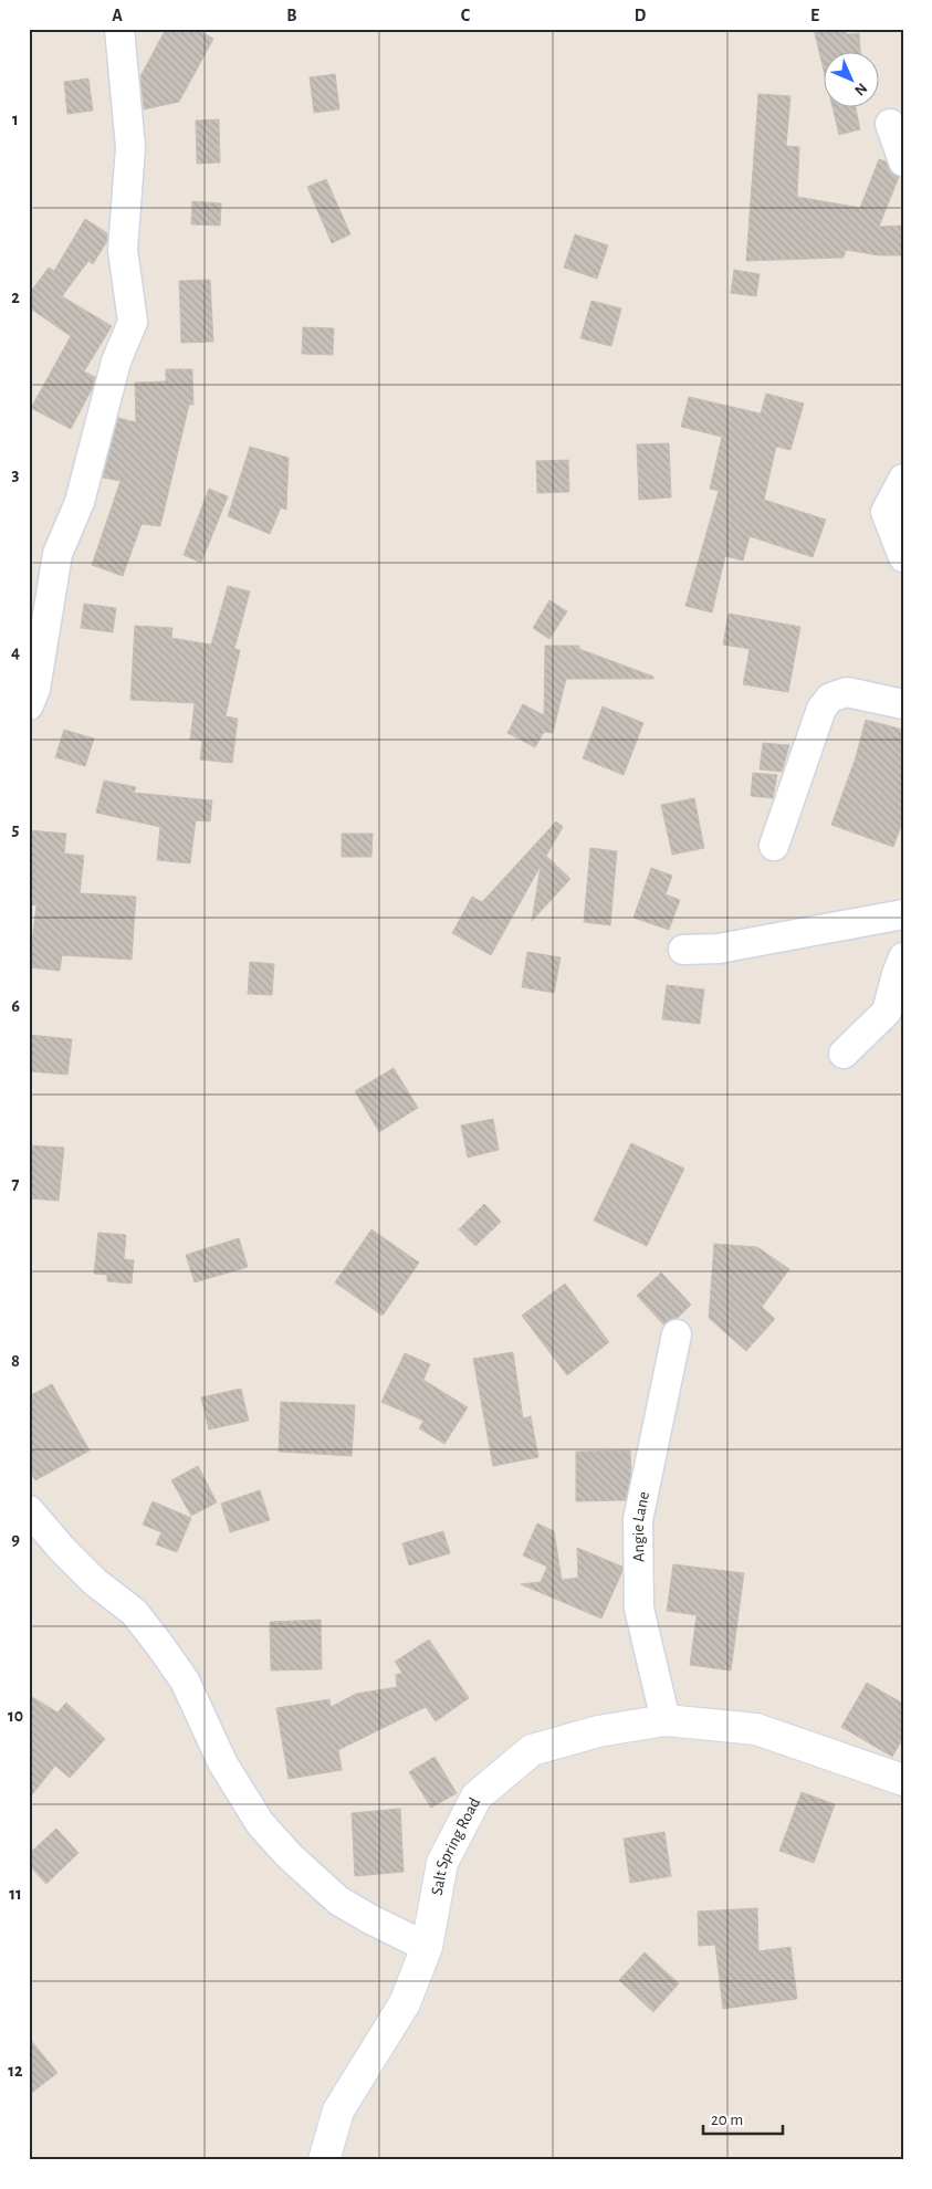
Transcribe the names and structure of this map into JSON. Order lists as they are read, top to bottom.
{
  "streets": {
    "street": ["Angie Lane", "Salt Spring Road"]
  },
  "crossings": [
    ["Angie Lane", "Salt Spring Road"]
  ],
  "scale_bar": "20 m",
  "north": "bottom right",
  "grid": {
    "columns": [
      "A",
      "B",
      "C",
      "D",
      "E"
    ],
    "rows": [
      "1",
      "2",
      "3",
      "4",
      "5",
      "6",
      "7",
      "8",
      "9",
      "10",
      "11",
      "12"
    ]
  }
}
